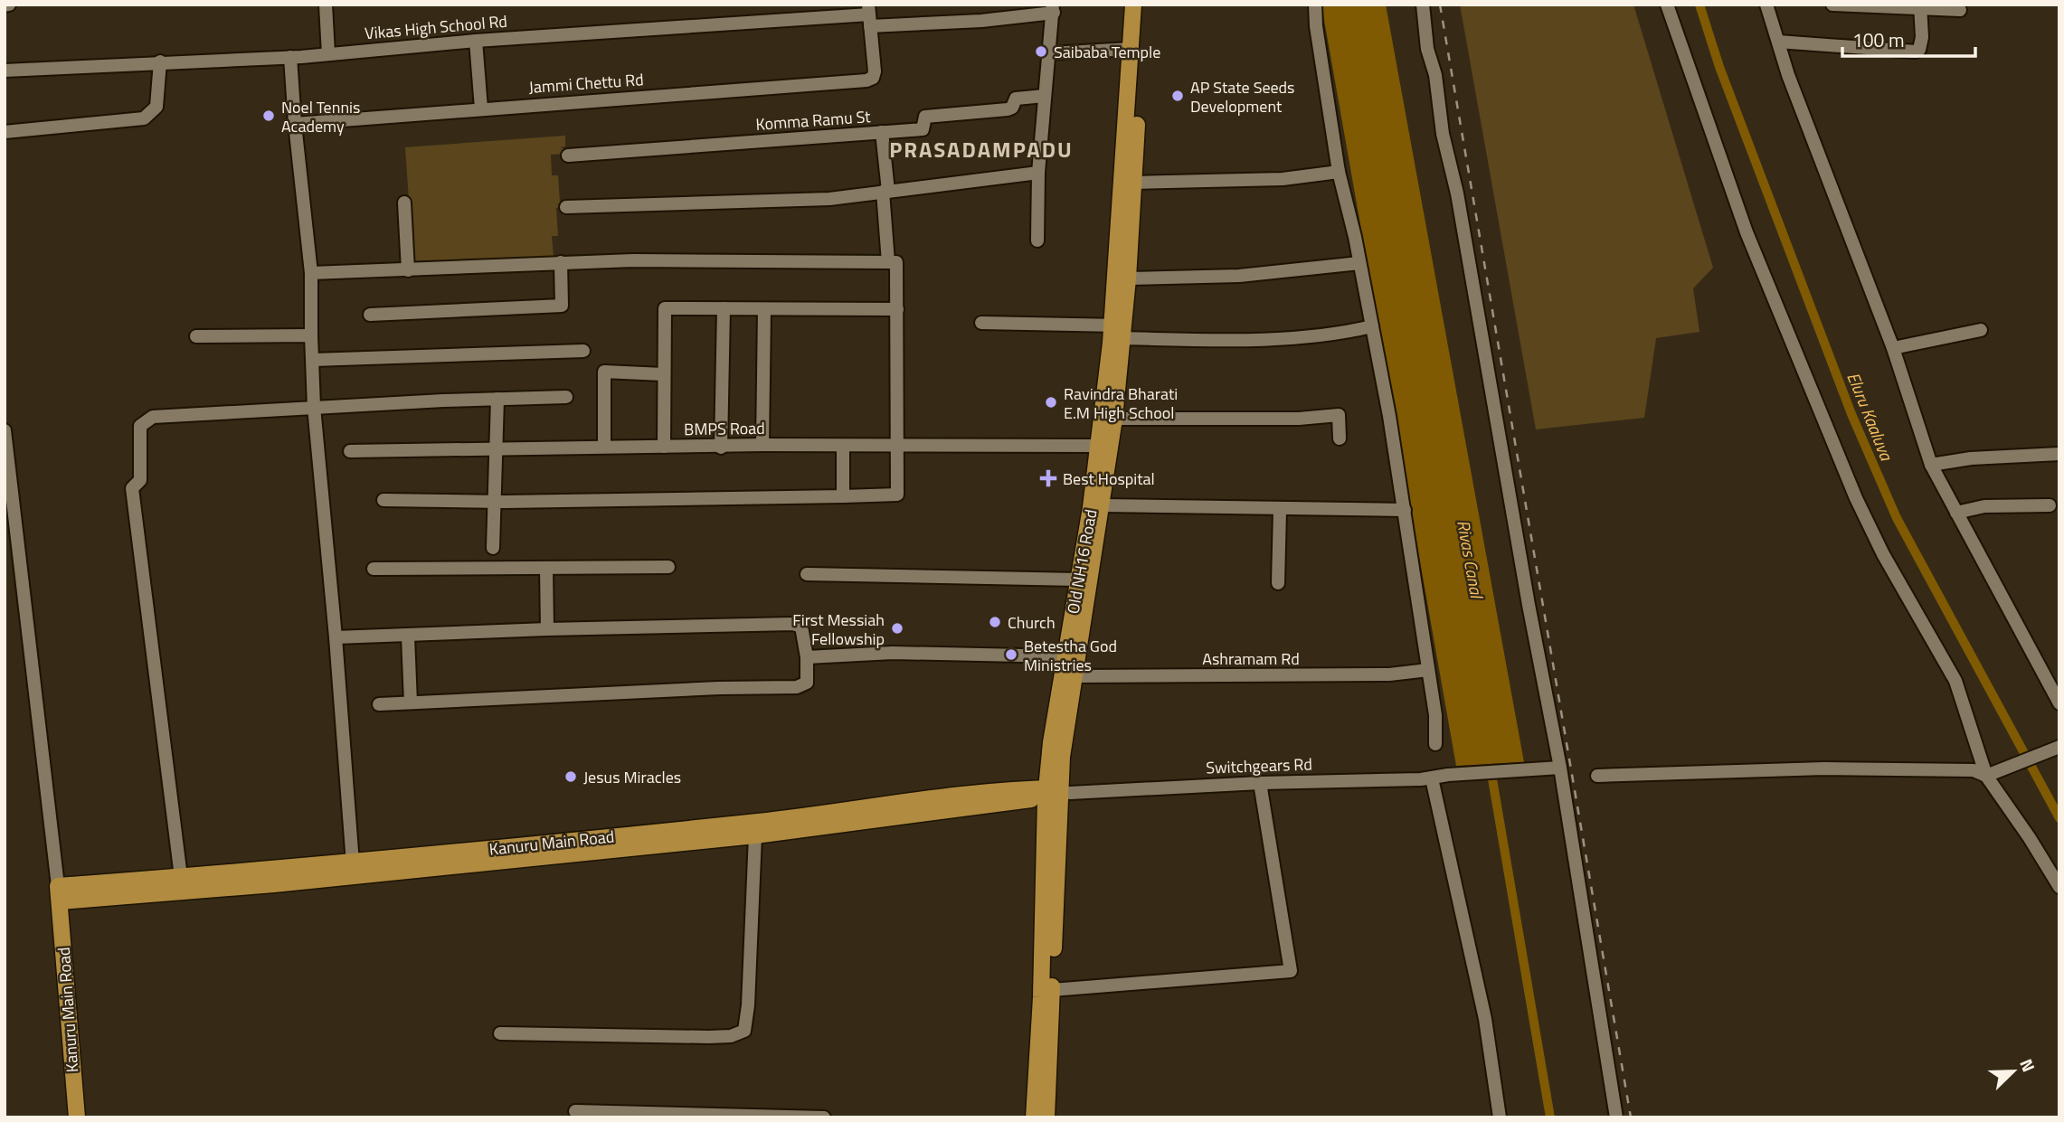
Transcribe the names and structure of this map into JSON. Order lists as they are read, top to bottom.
{
  "streets": {
    "main road": ["Old NH16 Road", "Kanuru Main Road"],
    "street": [
      "Vikas High School Rd",
      "Jammi Chettu Rd",
      "Komma Ramu St",
      "BMPS Road",
      "Ashramam Rd",
      "Switchgears Rd"
    ]
  },
  "crossings": [
    ["Vikas High School Rd", "Jammi Chettu Rd"],
    ["BMPS Road", "Old NH16 Road"],
    ["Old NH16 Road", "Ashramam Rd"],
    ["Old NH16 Road", "Switchgears Rd"],
    ["Old NH16 Road", "Kanuru Main Road"],
    ["Switchgears Rd", "Kanuru Main Road"]
  ],
  "districts": ["PRASADAMPADU"],
  "water": ["Eluru Kaaluva", "Rivas Canal"],
  "places": {
    "other": [
      "Saibaba Temple",
      "AP State Seeds Development",
      "Noel Tennis Academy",
      "Ravindra Bharati E.M High School",
      "Church",
      "First Messiah Fellowship",
      "Betestha God Ministries",
      "Jesus Miracles"
    ],
    "health": ["Best Hospital"]
  },
  "scale_bar": "100 m",
  "north": "top right"
}
